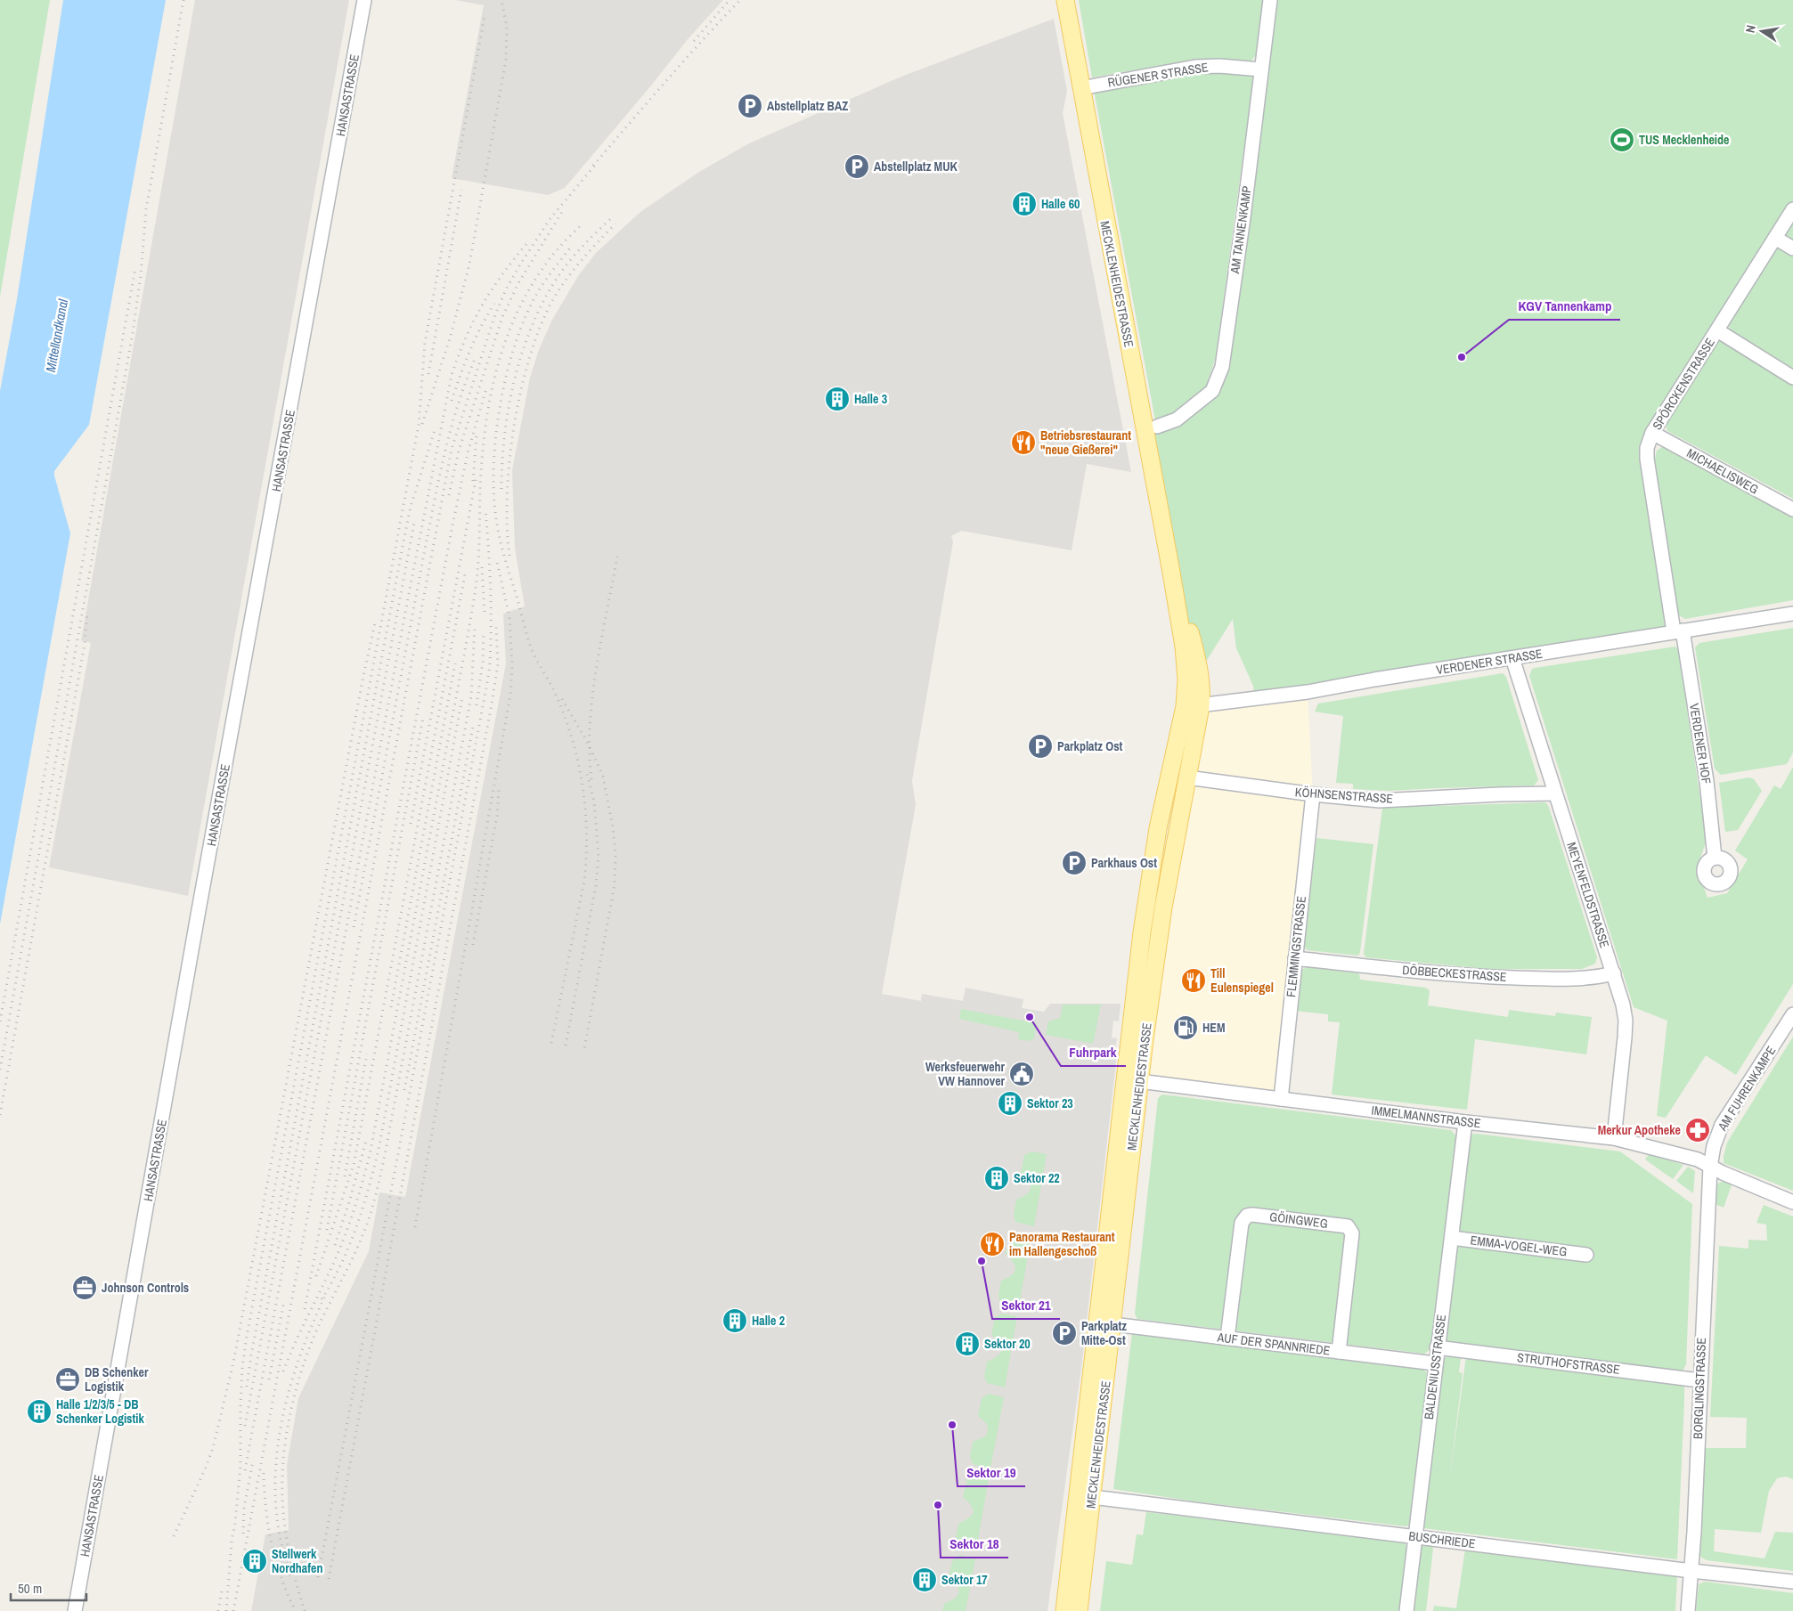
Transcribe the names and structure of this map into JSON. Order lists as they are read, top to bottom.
{
  "streets": {
    "main road": ["MECKLENHEIDESTRASSE"],
    "street": [
      "RÜGENER STRASSE",
      "HANSASTRASSE",
      "AM TANNENKAMP",
      "SPÖRCKENSTRASSE",
      "MICHAELISWEG",
      "VERDENER STRASSE",
      "VERDENER HOF",
      "KÖHNSENSTRASSE",
      "MEYENFELDSTRASSE",
      "FLEMMINGSTRASSE",
      "DÖBBECKESTRASSE",
      "AM FUHRENKAMPE",
      "IMMELMANNSTRASSE",
      "GÖINGWEG",
      "EMMA-VOGEL-WEG",
      "AUF DER SPANNRIEDE",
      "STRUTHOFSTRASSE",
      "BALDENIUSSTRASSE",
      "BORGLINGSTRASSE",
      "BUSCHRIEDE"
    ]
  },
  "crossings": [
    ["RÜGENER STRASSE", "AM TANNENKAMP"],
    ["RÜGENER STRASSE", "MECKLENHEIDESTRASSE"],
    ["MECKLENHEIDESTRASSE", "VERDENER STRASSE"],
    ["MECKLENHEIDESTRASSE", "KÖHNSENSTRASSE"],
    ["MECKLENHEIDESTRASSE", "IMMELMANNSTRASSE"],
    ["MECKLENHEIDESTRASSE", "AUF DER SPANNRIEDE"],
    ["MECKLENHEIDESTRASSE", "BUSCHRIEDE"],
    ["SPÖRCKENSTRASSE", "MICHAELISWEG"],
    ["SPÖRCKENSTRASSE", "VERDENER STRASSE"],
    ["SPÖRCKENSTRASSE", "VERDENER HOF"],
    ["VERDENER STRASSE", "VERDENER HOF"],
    ["VERDENER STRASSE", "MEYENFELDSTRASSE"],
    ["KÖHNSENSTRASSE", "MEYENFELDSTRASSE"],
    ["KÖHNSENSTRASSE", "FLEMMINGSTRASSE"],
    ["MEYENFELDSTRASSE", "DÖBBECKESTRASSE"],
    ["MEYENFELDSTRASSE", "IMMELMANNSTRASSE"],
    ["FLEMMINGSTRASSE", "DÖBBECKESTRASSE"],
    ["FLEMMINGSTRASSE", "IMMELMANNSTRASSE"],
    ["AM FUHRENKAMPE", "IMMELMANNSTRASSE"],
    ["AM FUHRENKAMPE", "BORGLINGSTRASSE"],
    ["IMMELMANNSTRASSE", "BALDENIUSSTRASSE"],
    ["IMMELMANNSTRASSE", "BORGLINGSTRASSE"],
    ["GÖINGWEG", "AUF DER SPANNRIEDE"],
    ["EMMA-VOGEL-WEG", "BALDENIUSSTRASSE"],
    ["AUF DER SPANNRIEDE", "BALDENIUSSTRASSE"],
    ["STRUTHOFSTRASSE", "BALDENIUSSTRASSE"],
    ["STRUTHOFSTRASSE", "BORGLINGSTRASSE"],
    ["BALDENIUSSTRASSE", "BUSCHRIEDE"],
    ["BORGLINGSTRASSE", "BUSCHRIEDE"]
  ],
  "water": ["Mittellandkanal"],
  "places": {
    "parking": [
      "Abstellplatz BAZ",
      "Abstellplatz MUK",
      "Parkplatz Ost",
      "Parkhaus Ost",
      "Parkplatz Mitte-Ost"
    ],
    "sports": ["TUS Mecklenheide"],
    "building": [
      "Halle 60",
      "Halle 3",
      "Sektor 23",
      "Sektor 22",
      "Halle 2",
      "Sektor 20",
      "Halle 1/2/3/5 - DB Schenker Logistik",
      "Stellwerk Nordhafen",
      "Sektor 17"
    ],
    "other": [
      "KGV Tannenkamp",
      "Fuhrpark",
      "Sektor 21",
      "Sektor 19",
      "Sektor 18"
    ],
    "restaurant": ["Betriebsrestaurant \"neue Gießerei\"", "Till Eulenspiegel", "Panorama Restaurant im Hallengeschoß"],
    "fuel station": ["HEM"],
    "public building": ["Werksfeuerwehr VW Hannover"],
    "pharmacy": ["Merkur Apotheke"],
    "office": ["Johnson Controls", "DB Schenker Logistik"]
  },
  "scale_bar": "50 m",
  "north": "left"
}
